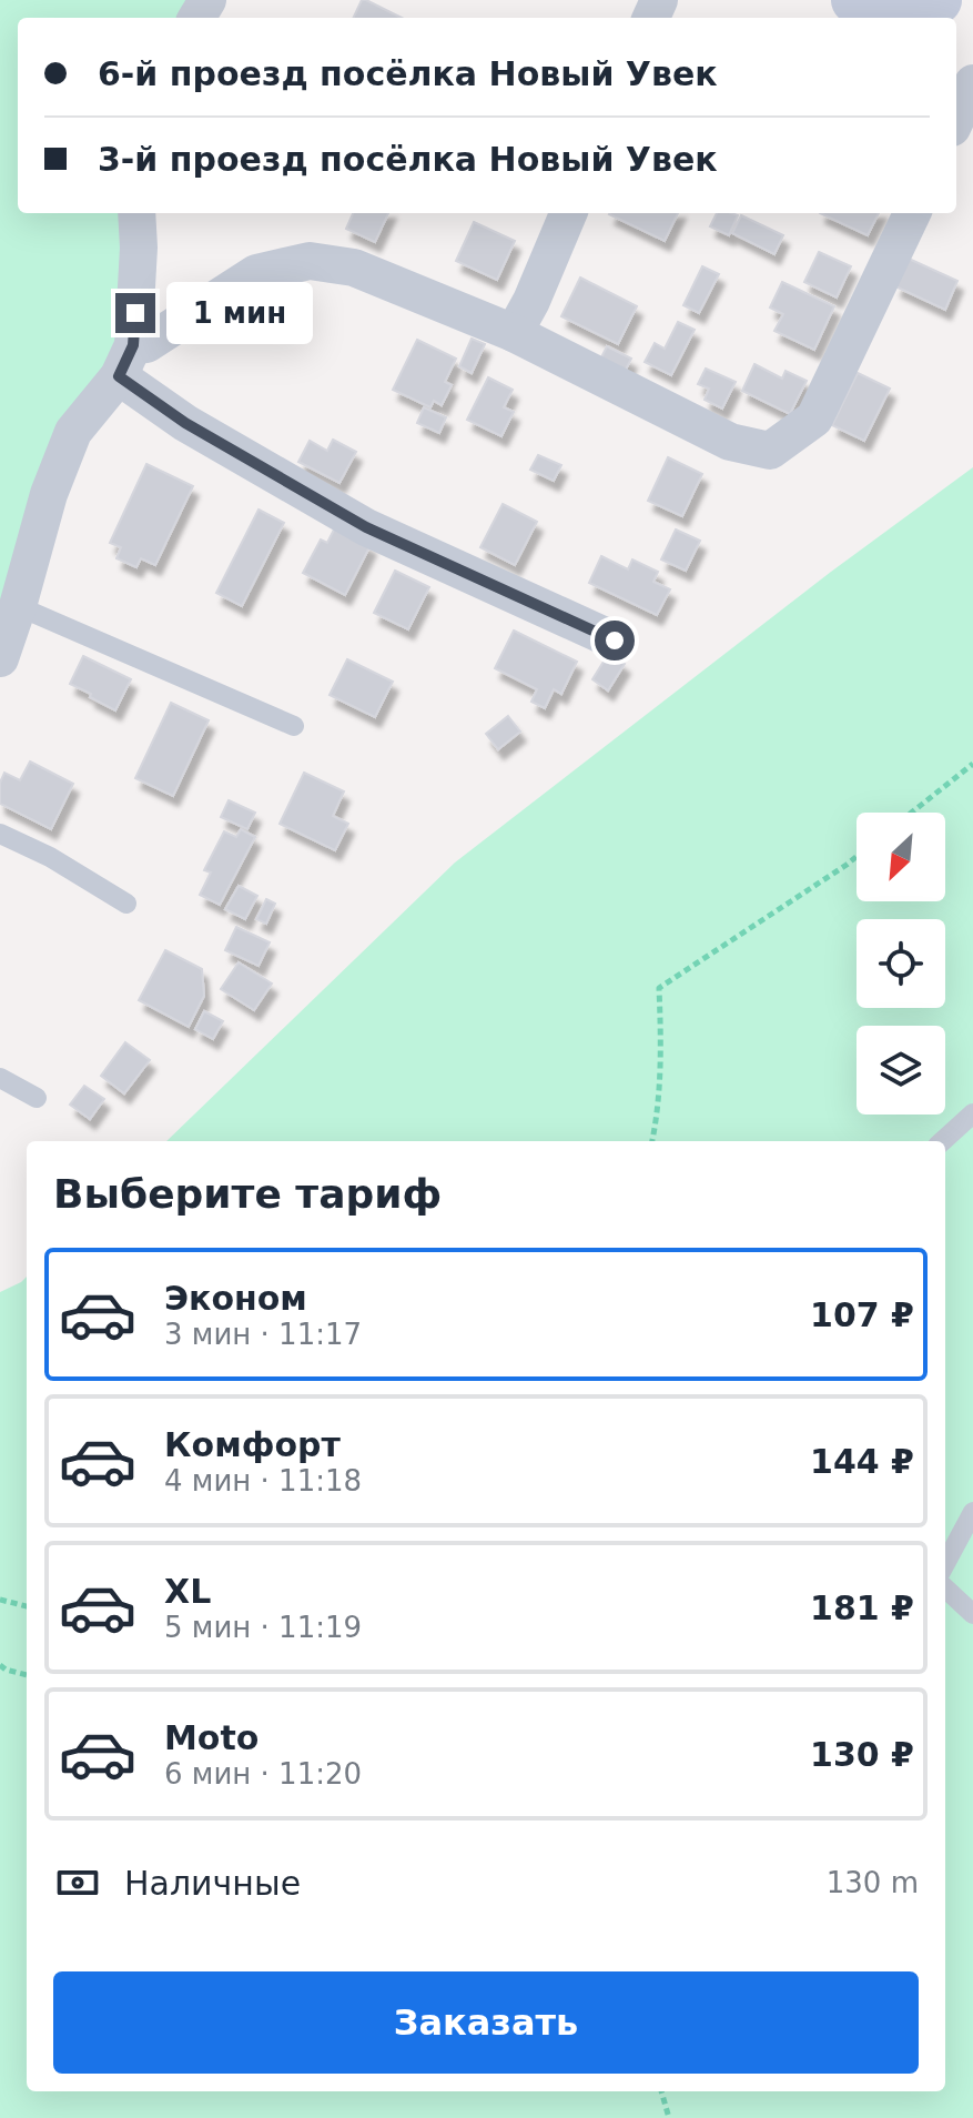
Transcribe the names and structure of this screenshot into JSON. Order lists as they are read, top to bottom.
{
  "north": "bottom left",
  "page": {
    "banner": ["6-й проезд посёлка Новый Увек", "3-й проезд посёлка Новый Увек"],
    "bubble": "1 мин",
    "heading": "Выберите тариф",
    "list": [
      {
        "name": "Эконом",
        "note": "3 мин · 11:17",
        "value": "107 ₽"
      },
      {
        "name": "Комфорт",
        "note": "4 мин · 11:18",
        "value": "144 ₽"
      },
      {
        "name": "XL",
        "note": "5 мин · 11:19",
        "value": "181 ₽"
      },
      {
        "name": "Moto",
        "note": "6 мин · 11:20",
        "value": "130 ₽"
      }
    ],
    "pay": ["Наличные", "130 m"],
    "buttons": "Заказать"
  }
}
